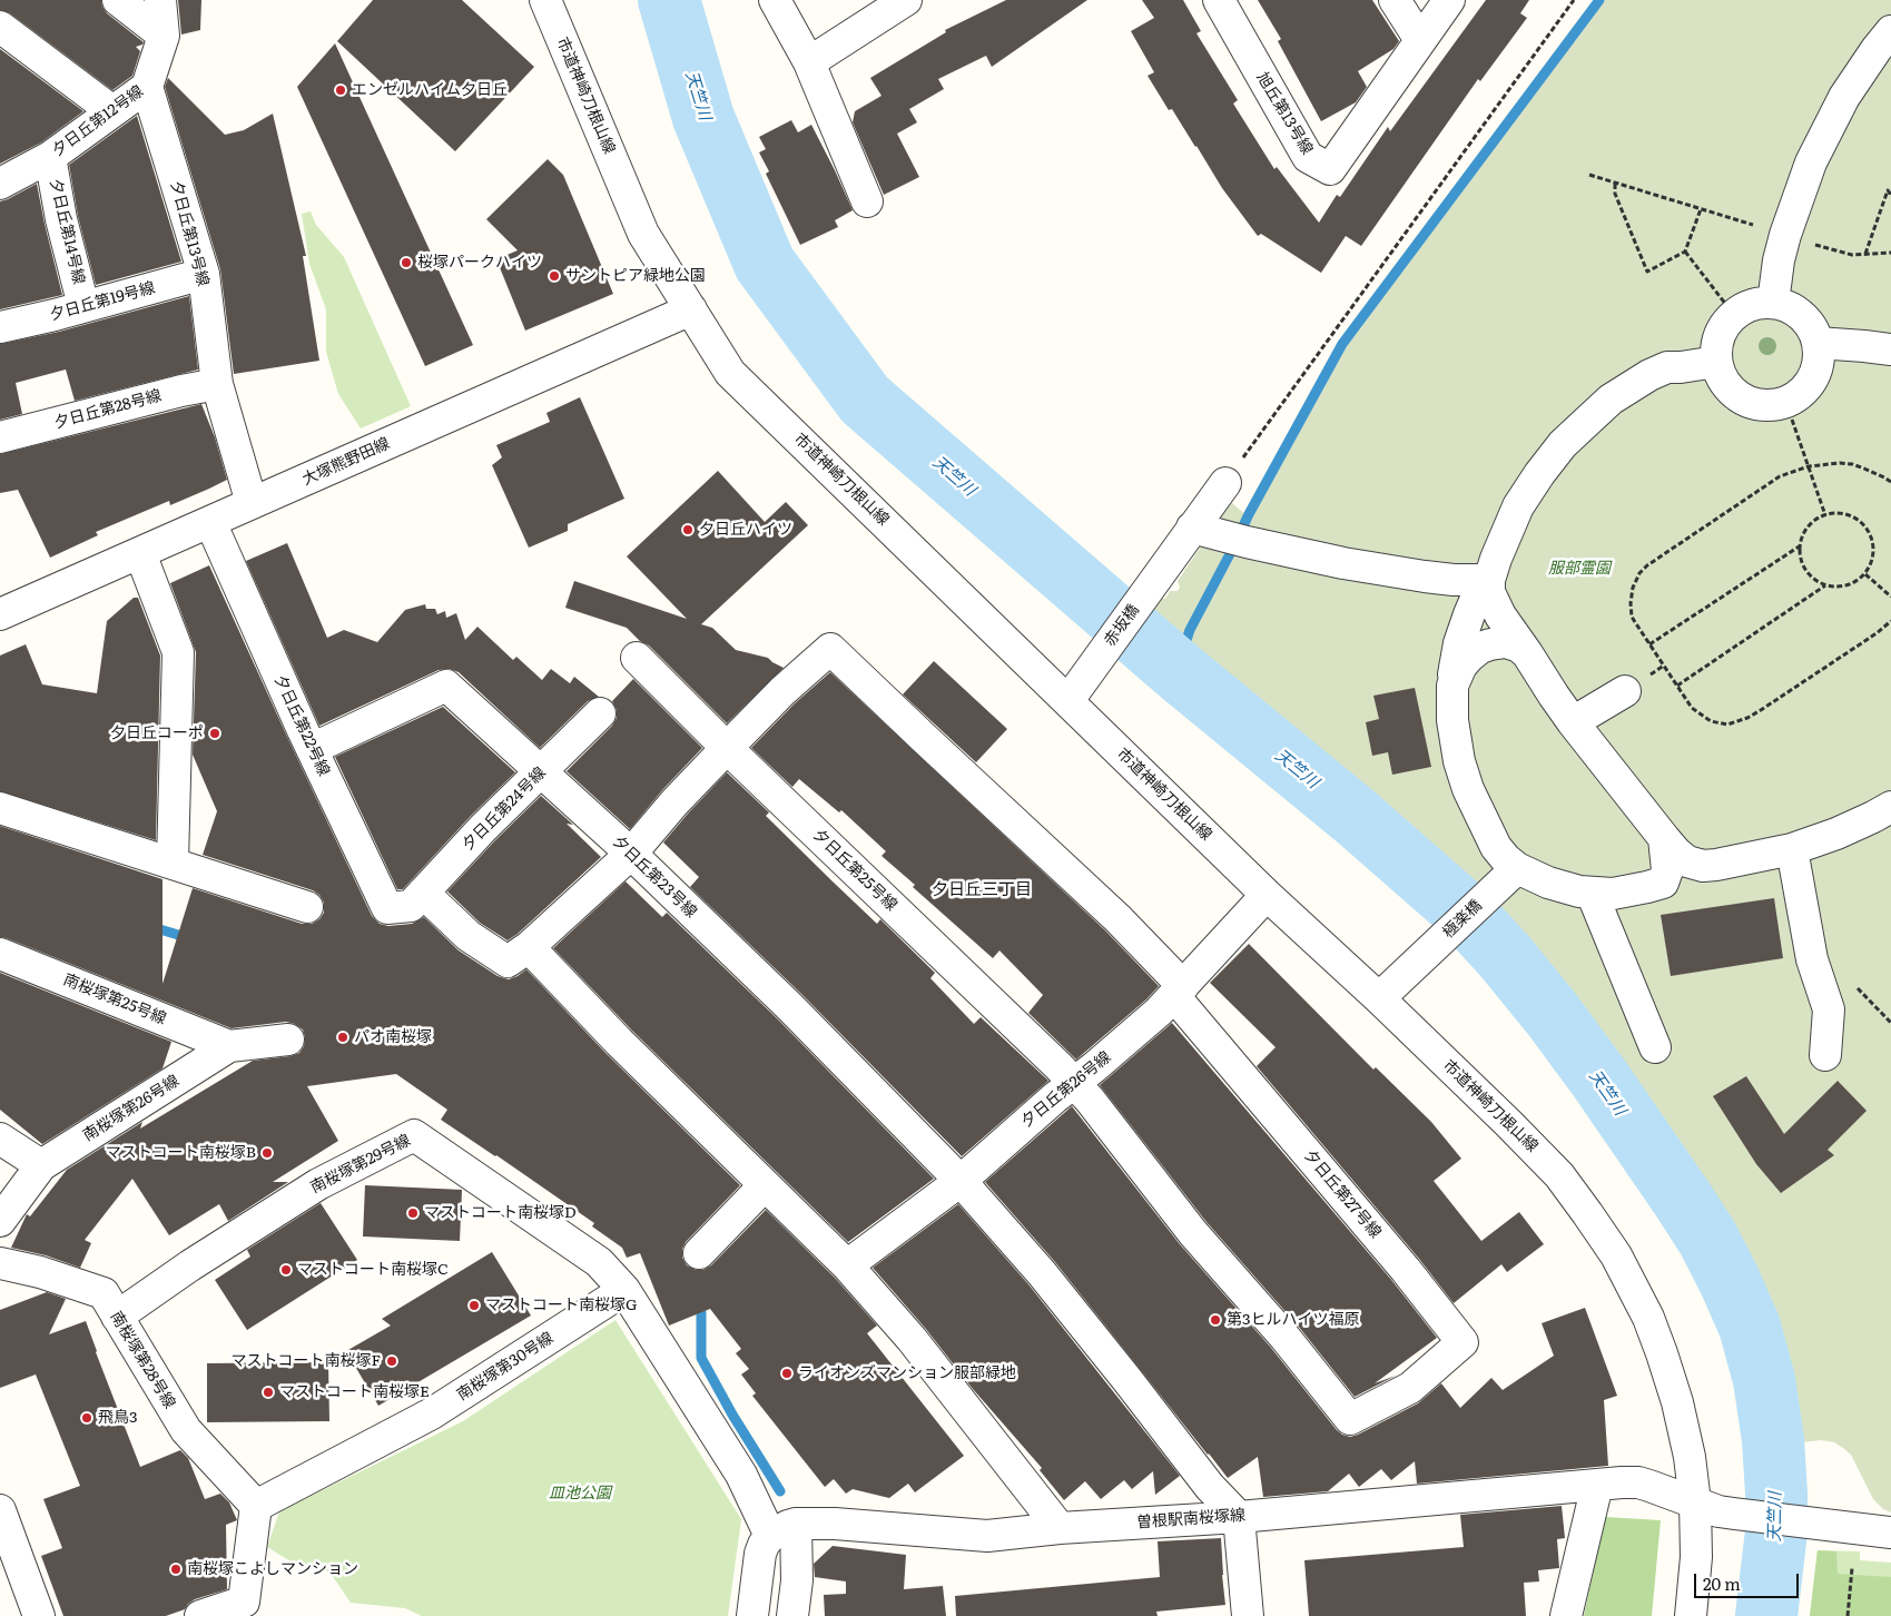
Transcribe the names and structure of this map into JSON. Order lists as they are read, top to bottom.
{
  "streets": {
    "street": [
      "市道神崎刀根山線",
      "旭丘第13号線",
      "夕日丘第12号線",
      "夕日丘第14号線",
      "夕日丘第13号線",
      "夕日丘第19号線",
      "夕日丘第28号線",
      "大塚熊野田線",
      "赤坂橋",
      "夕日丘第22号線",
      "夕日丘第24号線",
      "夕日丘第25号線",
      "夕日丘第23号線",
      "極楽橋",
      "南桜塚第25号線",
      "夕日丘第26号線",
      "南桜塚第26号線",
      "南桜塚第29号線",
      "夕日丘第27号線",
      "南桜塚第28号線",
      "南桜塚第30号線",
      "曽根駅南桜塚線"
    ]
  },
  "crossings": [
    ["市道神崎刀根山線", "大塚熊野田線"],
    ["市道神崎刀根山線", "赤坂橋"],
    ["市道神崎刀根山線", "極楽橋"],
    ["市道神崎刀根山線", "夕日丘第26号線"],
    ["市道神崎刀根山線", "曽根駅南桜塚線"],
    ["夕日丘第12号線", "夕日丘第14号線"],
    ["夕日丘第12号線", "夕日丘第13号線"],
    ["夕日丘第14号線", "夕日丘第19号線"],
    ["夕日丘第13号線", "夕日丘第19号線"],
    ["夕日丘第13号線", "夕日丘第28号線"],
    ["夕日丘第13号線", "大塚熊野田線"],
    ["大塚熊野田線", "夕日丘第22号線"],
    ["夕日丘第22号線", "夕日丘第24号線"],
    ["夕日丘第22号線", "夕日丘第23号線"],
    ["夕日丘第24号線", "夕日丘第23号線"],
    ["夕日丘第25号線", "夕日丘第26号線"],
    ["夕日丘第25号線", "夕日丘第27号線"],
    ["夕日丘第23号線", "夕日丘第26号線"],
    ["夕日丘第23号線", "曽根駅南桜塚線"],
    ["南桜塚第25号線", "南桜塚第26号線"],
    ["夕日丘第26号線", "夕日丘第27号線"],
    ["南桜塚第29号線", "南桜塚第28号線"],
    ["南桜塚第29号線", "南桜塚第30号線"],
    ["南桜塚第28号線", "南桜塚第30号線"]
  ],
  "districts": ["夕日丘三丁目"],
  "water": ["天竺川"],
  "parks": ["服部霊園", "皿池公園"],
  "places": [
    "エンゼルハイム夕日丘",
    "桜塚パークハイツ",
    "サントピア緑地公園",
    "夕日丘ハイツ",
    "夕日丘コーポ",
    "パオ南桜塚",
    "マストコート南桜塚B",
    "マストコート南桜塚D",
    "マストコート南桜塚C",
    "マストコート南桜塚G",
    "第3ヒルハイツ福原",
    "マストコート南桜塚F",
    "ライオンズマンション服部緑地",
    "マストコート南桜塚E",
    "飛鳥3",
    "南桜塚こよしマンション"
  ],
  "scale_bar": "20 m"
}
